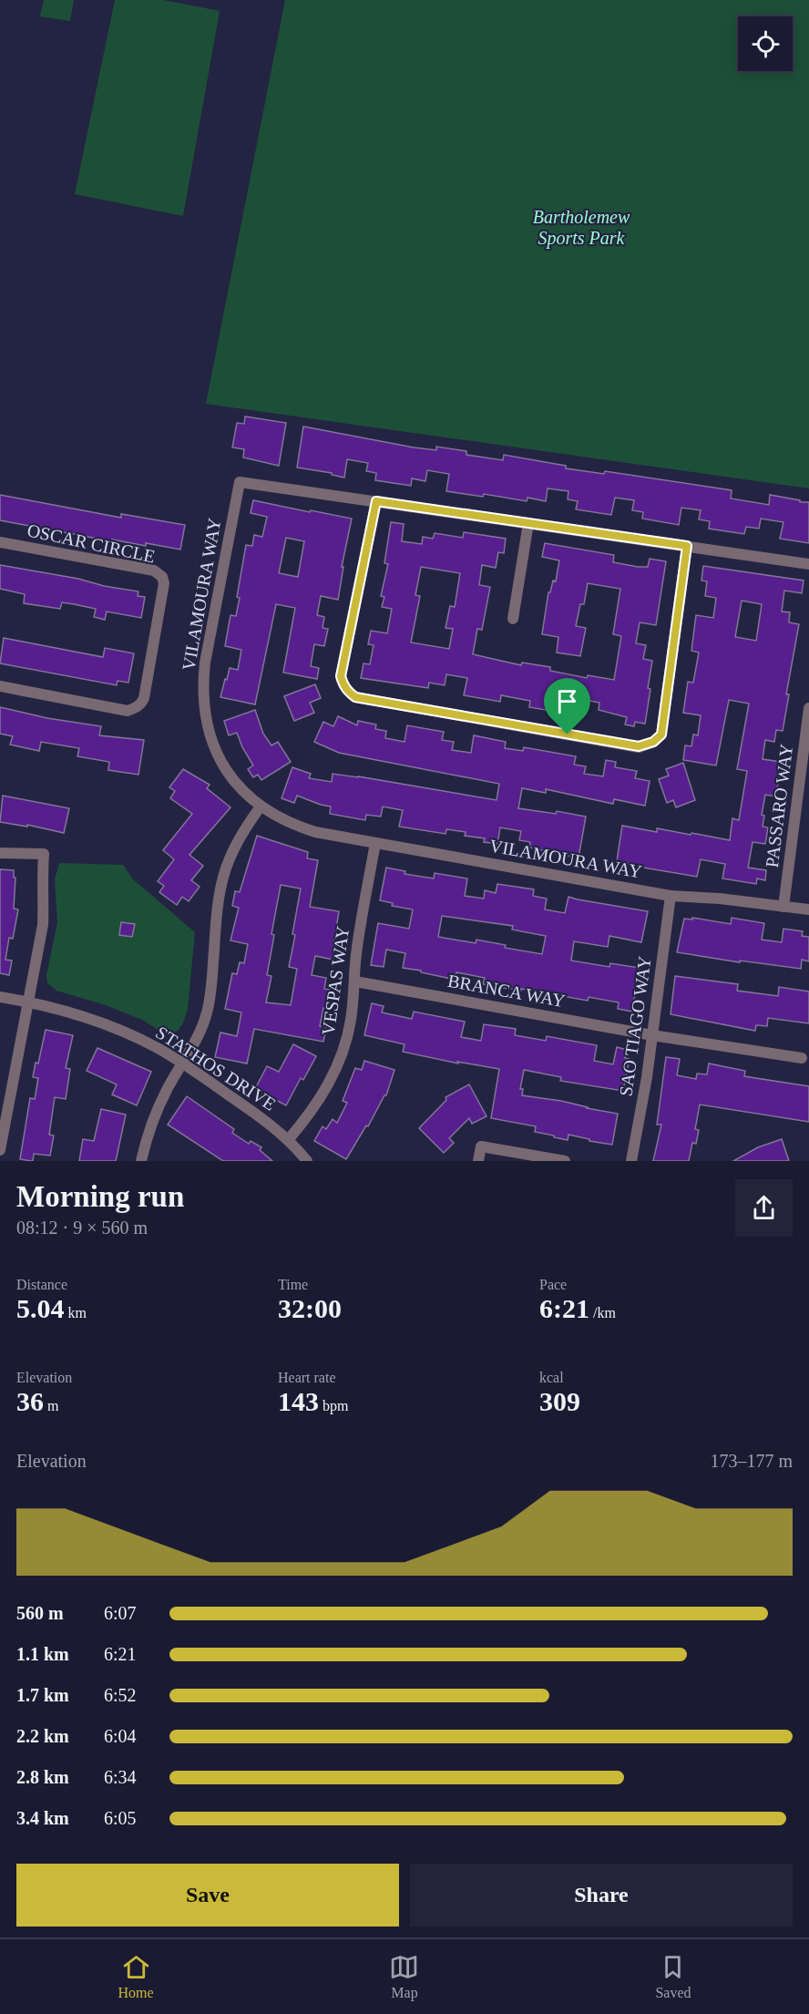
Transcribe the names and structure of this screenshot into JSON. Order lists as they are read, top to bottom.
{
  "streets": {
    "street": [
      "OSCAR CIRCLE",
      "VILAMOURA WAY",
      "PASSARO WAY",
      "VESPAS WAY",
      "BRANCA WAY",
      "SAO TIAGO WAY",
      "STATHOS DRIVE"
    ]
  },
  "crossings": [
    ["VILAMOURA WAY", "PASSARO WAY"],
    ["VILAMOURA WAY", "VESPAS WAY"],
    ["VILAMOURA WAY", "SAO TIAGO WAY"],
    ["VESPAS WAY", "BRANCA WAY"],
    ["VESPAS WAY", "STATHOS DRIVE"],
    ["BRANCA WAY", "SAO TIAGO WAY"]
  ],
  "parks": ["Bartholemew Sports Park"],
  "page": {
    "heading": ["Morning run", "08:12 · 9 × 560 m"],
    "stats": [
      ["Distance", "5.04 km"],
      ["Time", "32:00"],
      ["Pace", "6:21 /km"],
      ["Elevation", "36 m"],
      ["Heart rate", "143 bpm"],
      ["kcal", "309"]
    ],
    "chart": ["Elevation", "173–177 m"],
    "list": [
      {
        "name": "560 m",
        "note": "6:07"
      },
      {
        "name": "1.1 km",
        "note": "6:21"
      },
      {
        "name": "1.7 km",
        "note": "6:52"
      },
      {
        "name": "2.2 km",
        "note": "6:04"
      },
      {
        "name": "2.8 km",
        "note": "6:34"
      },
      {
        "name": "3.4 km",
        "note": "6:05"
      }
    ],
    "buttons": ["Save", "Share"],
    "tabs": ["Home", "Map", "Saved"]
  }
}
